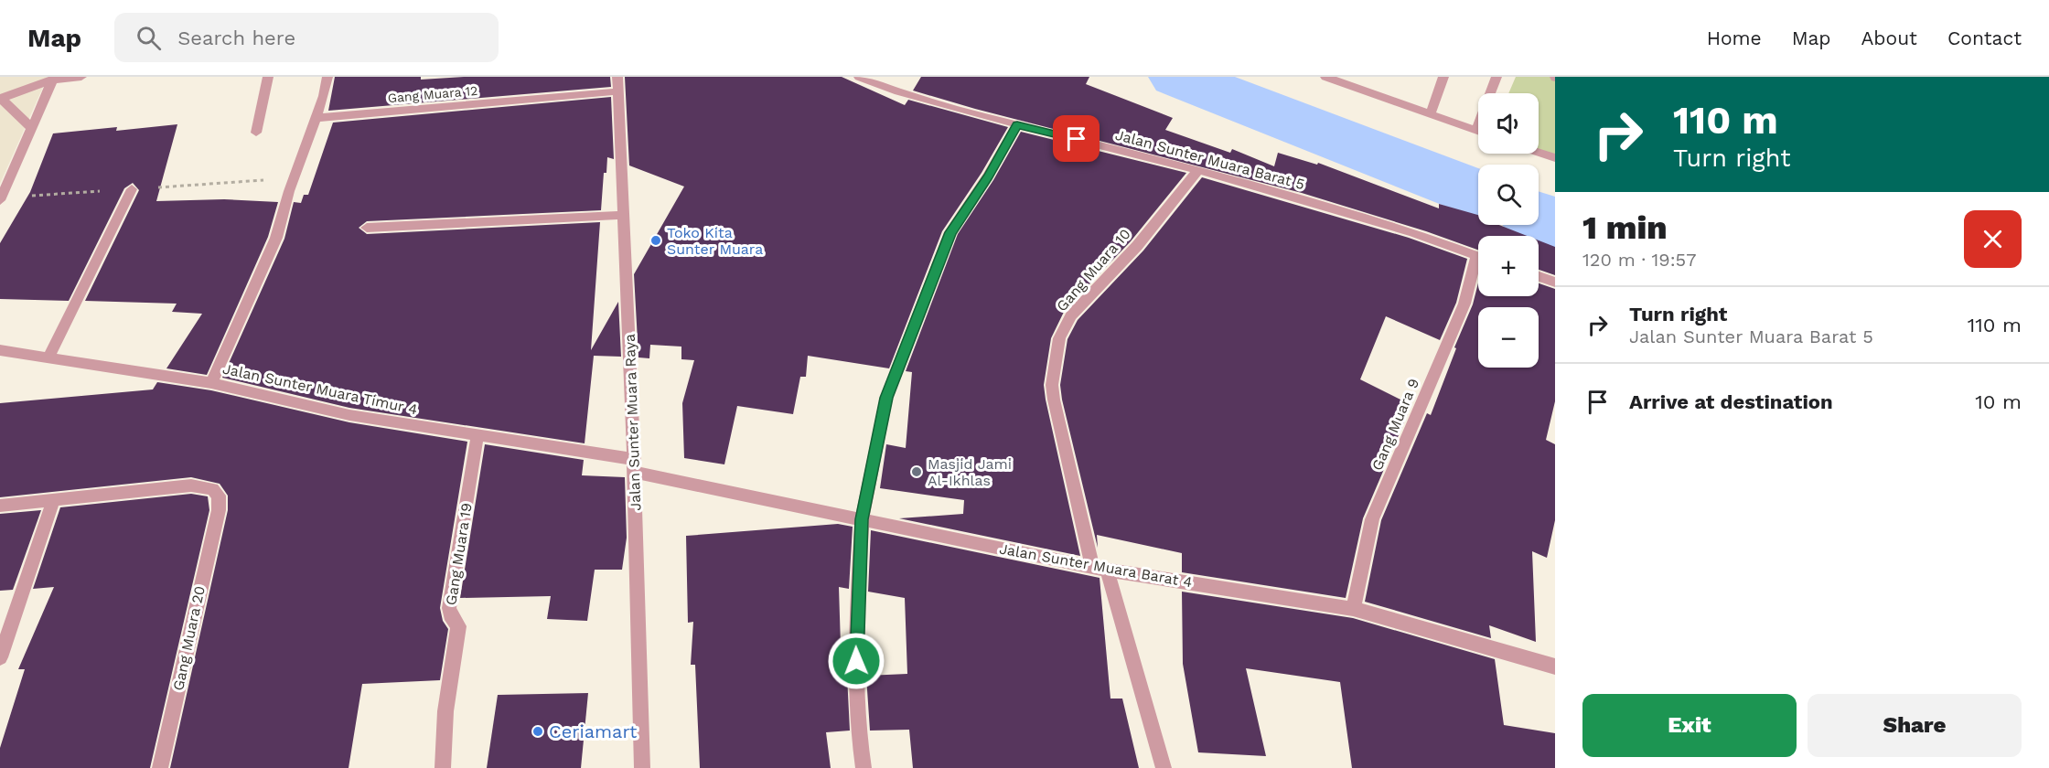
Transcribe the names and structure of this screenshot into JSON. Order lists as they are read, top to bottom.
{
  "streets": {
    "street": [
      "Gang Muara 12",
      "Jalan Sunter Muara Barat 5",
      "Gang Muara 10",
      "Jalan Sunter Muara Timur 4",
      "Jalan Sunter Muara Raya",
      "Gang Muara 9",
      "Gang Muara 19",
      "Jalan Sunter Muara Barat 4",
      "Gang Muara 20"
    ]
  },
  "crossings": [
    ["Gang Muara 12", "Jalan Sunter Muara Raya"],
    ["Jalan Sunter Muara Barat 5", "Gang Muara 10"],
    ["Gang Muara 10", "Jalan Sunter Muara Barat 4"],
    ["Jalan Sunter Muara Timur 4", "Jalan Sunter Muara Raya"],
    ["Jalan Sunter Muara Timur 4", "Gang Muara 19"],
    ["Jalan Sunter Muara Timur 4", "Jalan Sunter Muara Barat 4"],
    ["Jalan Sunter Muara Raya", "Jalan Sunter Muara Barat 4"],
    ["Gang Muara 9", "Jalan Sunter Muara Barat 4"]
  ],
  "places": ["Toko Kita Sunter Muara", "Masjid Jami Al-Ikhlas", "Ceriamart"],
  "page": {
    "header": "Map",
    "search": "Search here",
    "nav": [
      "Home",
      "Map",
      "About",
      "Contact"
    ],
    "turn": ["110 m", "Turn right"],
    "map_buttons": ["+", "−"],
    "heading": ["1 min", "120 m · 19:57"],
    "list": [
      {
        "name": "Turn right",
        "note": "Jalan Sunter Muara Barat 5",
        "value": "110 m"
      },
      {
        "name": "Arrive at destination",
        "value": "10 m"
      }
    ],
    "buttons": ["Exit", "Share"]
  }
}
